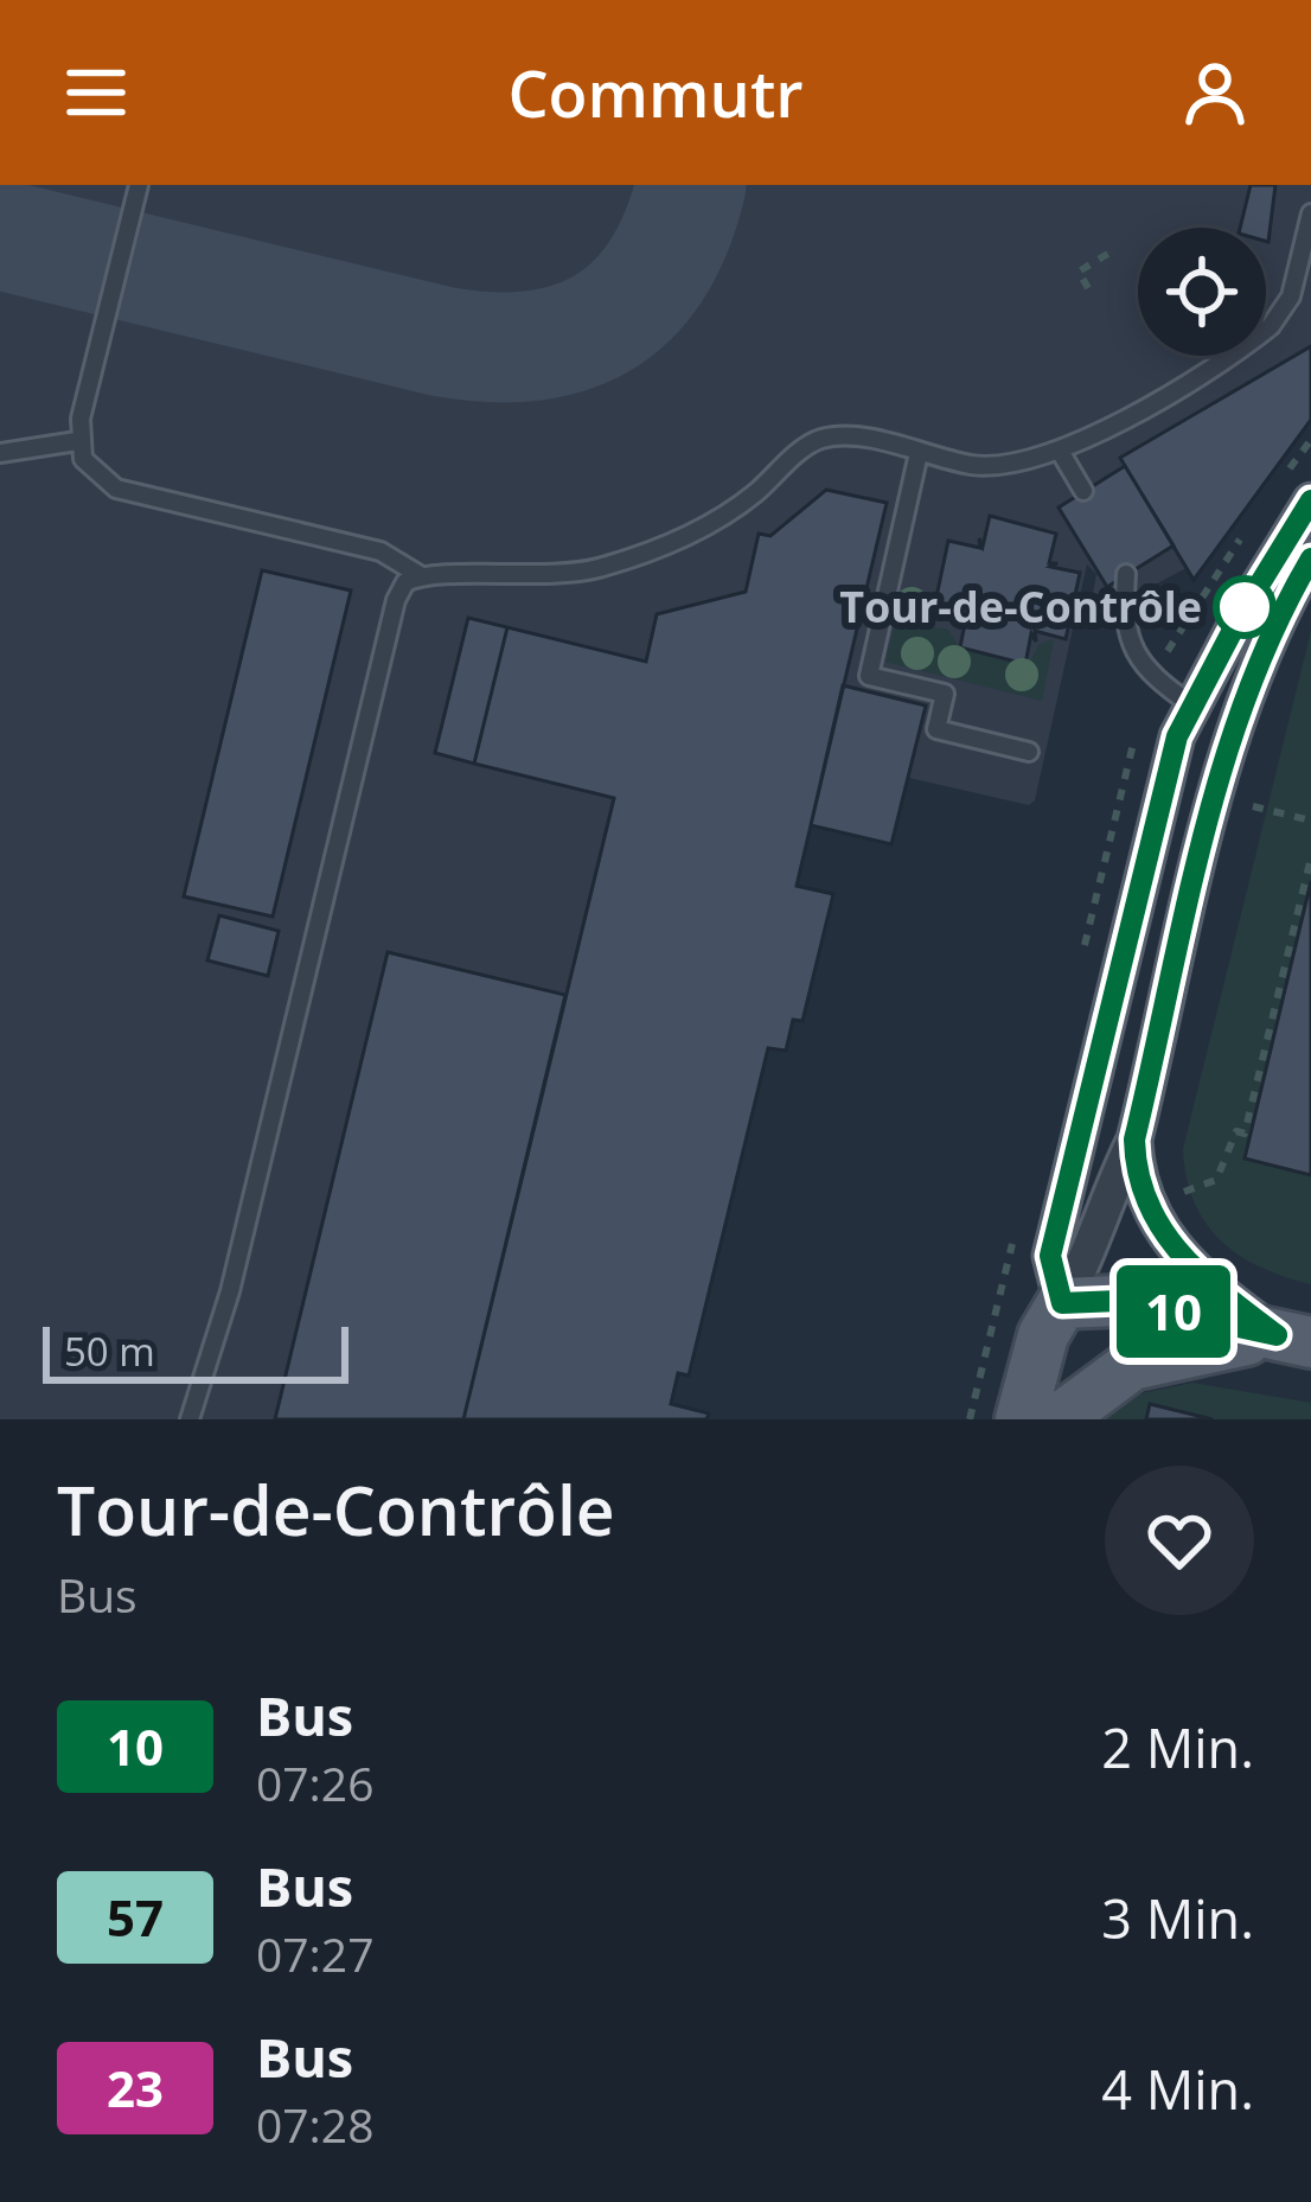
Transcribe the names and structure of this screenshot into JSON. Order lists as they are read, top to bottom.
{
  "places": ["Tour-de-Contrôle"],
  "lines": ["bus line 10"],
  "scale_bar": "50 m",
  "page": {
    "header": "Commutr",
    "on_map": "10",
    "scale": "50 m",
    "heading": ["Tour-de-Contrôle", "Bus"],
    "list": [
      {
        "mark": "10",
        "name": "Bus",
        "note": "07:26",
        "value": "2 Min."
      },
      {
        "mark": "57",
        "name": "Bus",
        "note": "07:27",
        "value": "3 Min."
      },
      {
        "mark": "23",
        "name": "Bus",
        "note": "07:28",
        "value": "4 Min."
      }
    ]
  }
}
